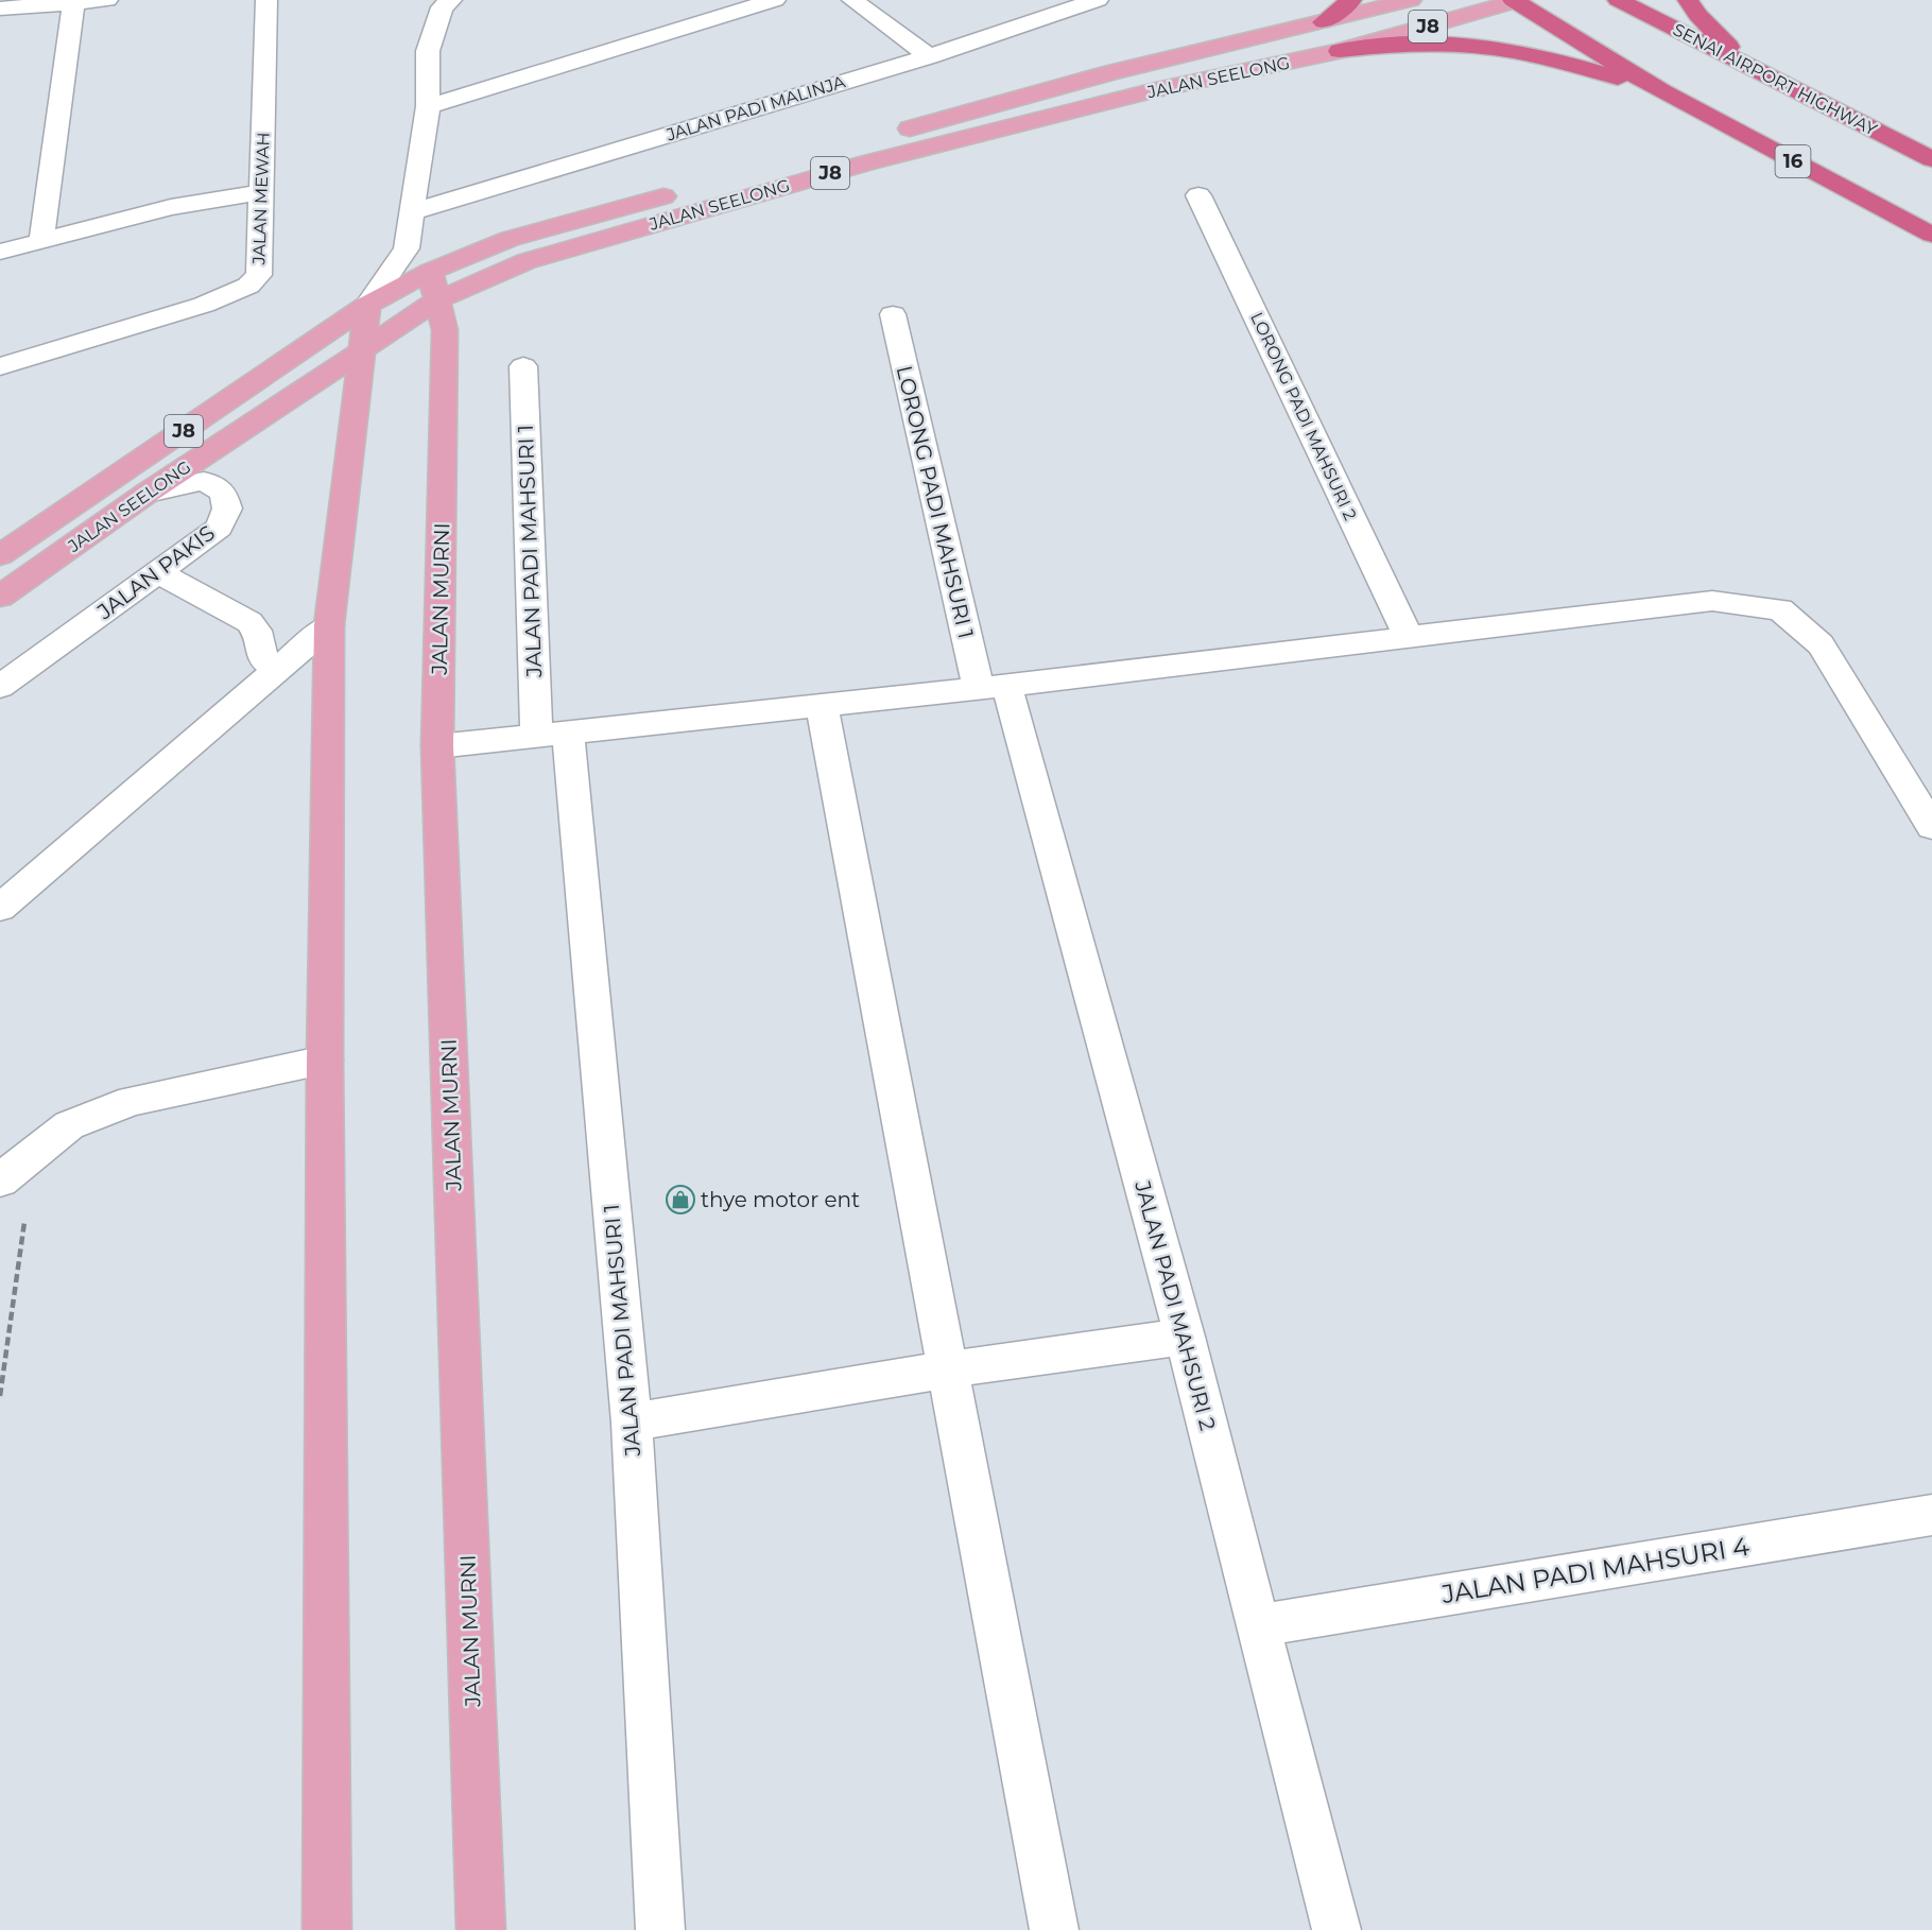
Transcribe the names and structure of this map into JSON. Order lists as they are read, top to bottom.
{
  "streets": {
    "highway": ["SENAI AIRPORT HIGHWAY", "16"],
    "main road": ["J8", "JALAN SEELONG", "JALAN MURNI"],
    "street": [
      "JALAN PADI MALINJA",
      "JALAN MEWAH",
      "LORONG PADI MAHSURI 2",
      "LORONG PADI MAHSURI 1",
      "JALAN PADI MAHSURI 1",
      "JALAN PAKIS",
      "JALAN PADI MAHSURI 2",
      "JALAN PADI MAHSURI 4"
    ]
  },
  "crossings": [
    ["JALAN SEELONG", "16"],
    ["JALAN SEELONG", "JALAN PAKIS"],
    ["JALAN SEELONG", "JALAN MURNI"],
    ["LORONG PADI MAHSURI 1", "JALAN PADI MAHSURI 2"],
    ["JALAN PADI MAHSURI 2", "JALAN PADI MAHSURI 4"]
  ],
  "places": {
    "shop": ["thye motor ent"]
  }
}
